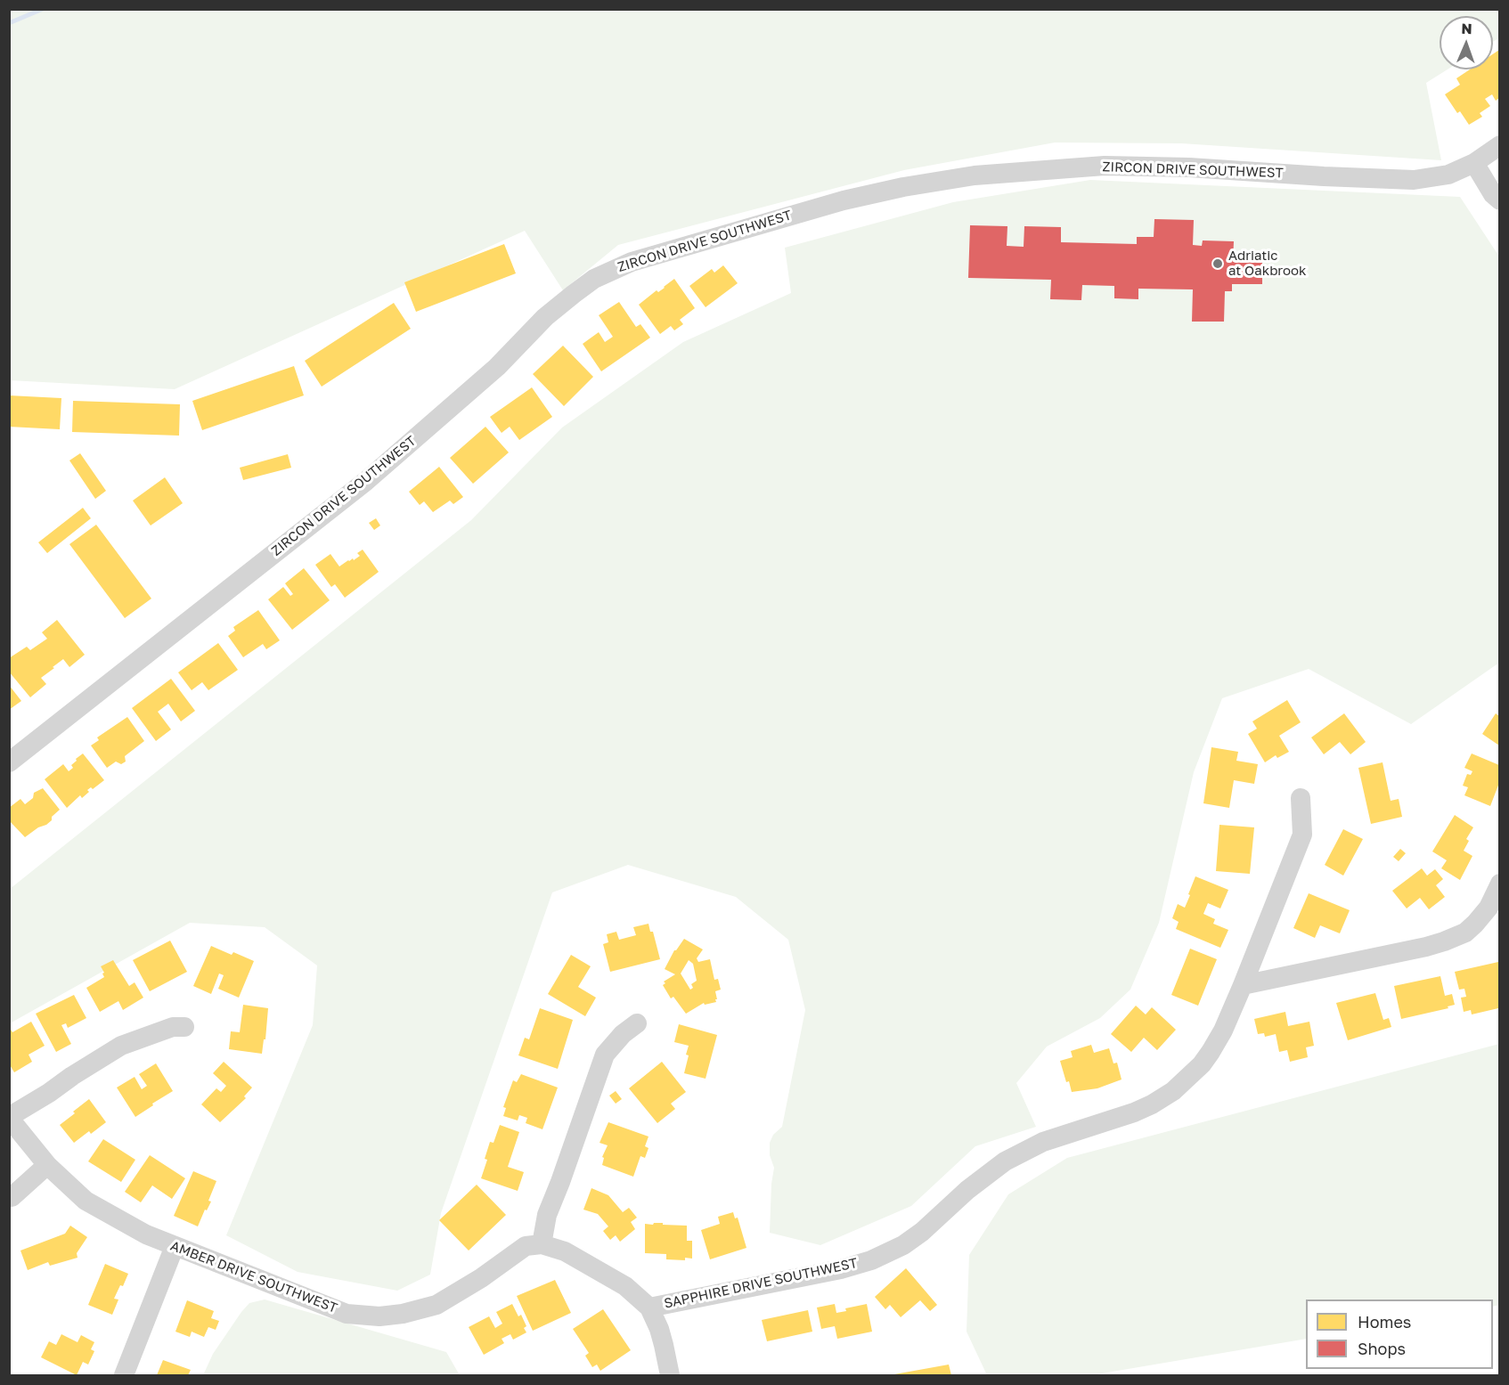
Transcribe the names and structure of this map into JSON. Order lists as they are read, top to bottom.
{
  "streets": {
    "street": ["ZIRCON DRIVE SOUTHWEST", "AMBER DRIVE SOUTHWEST", "SAPPHIRE DRIVE SOUTHWEST"]
  },
  "crossings": [
    ["AMBER DRIVE SOUTHWEST", "SAPPHIRE DRIVE SOUTHWEST"]
  ],
  "places": ["Adriatic at Oakbrook"],
  "legend": ["Homes", "Shops"],
  "north": "top"
}
